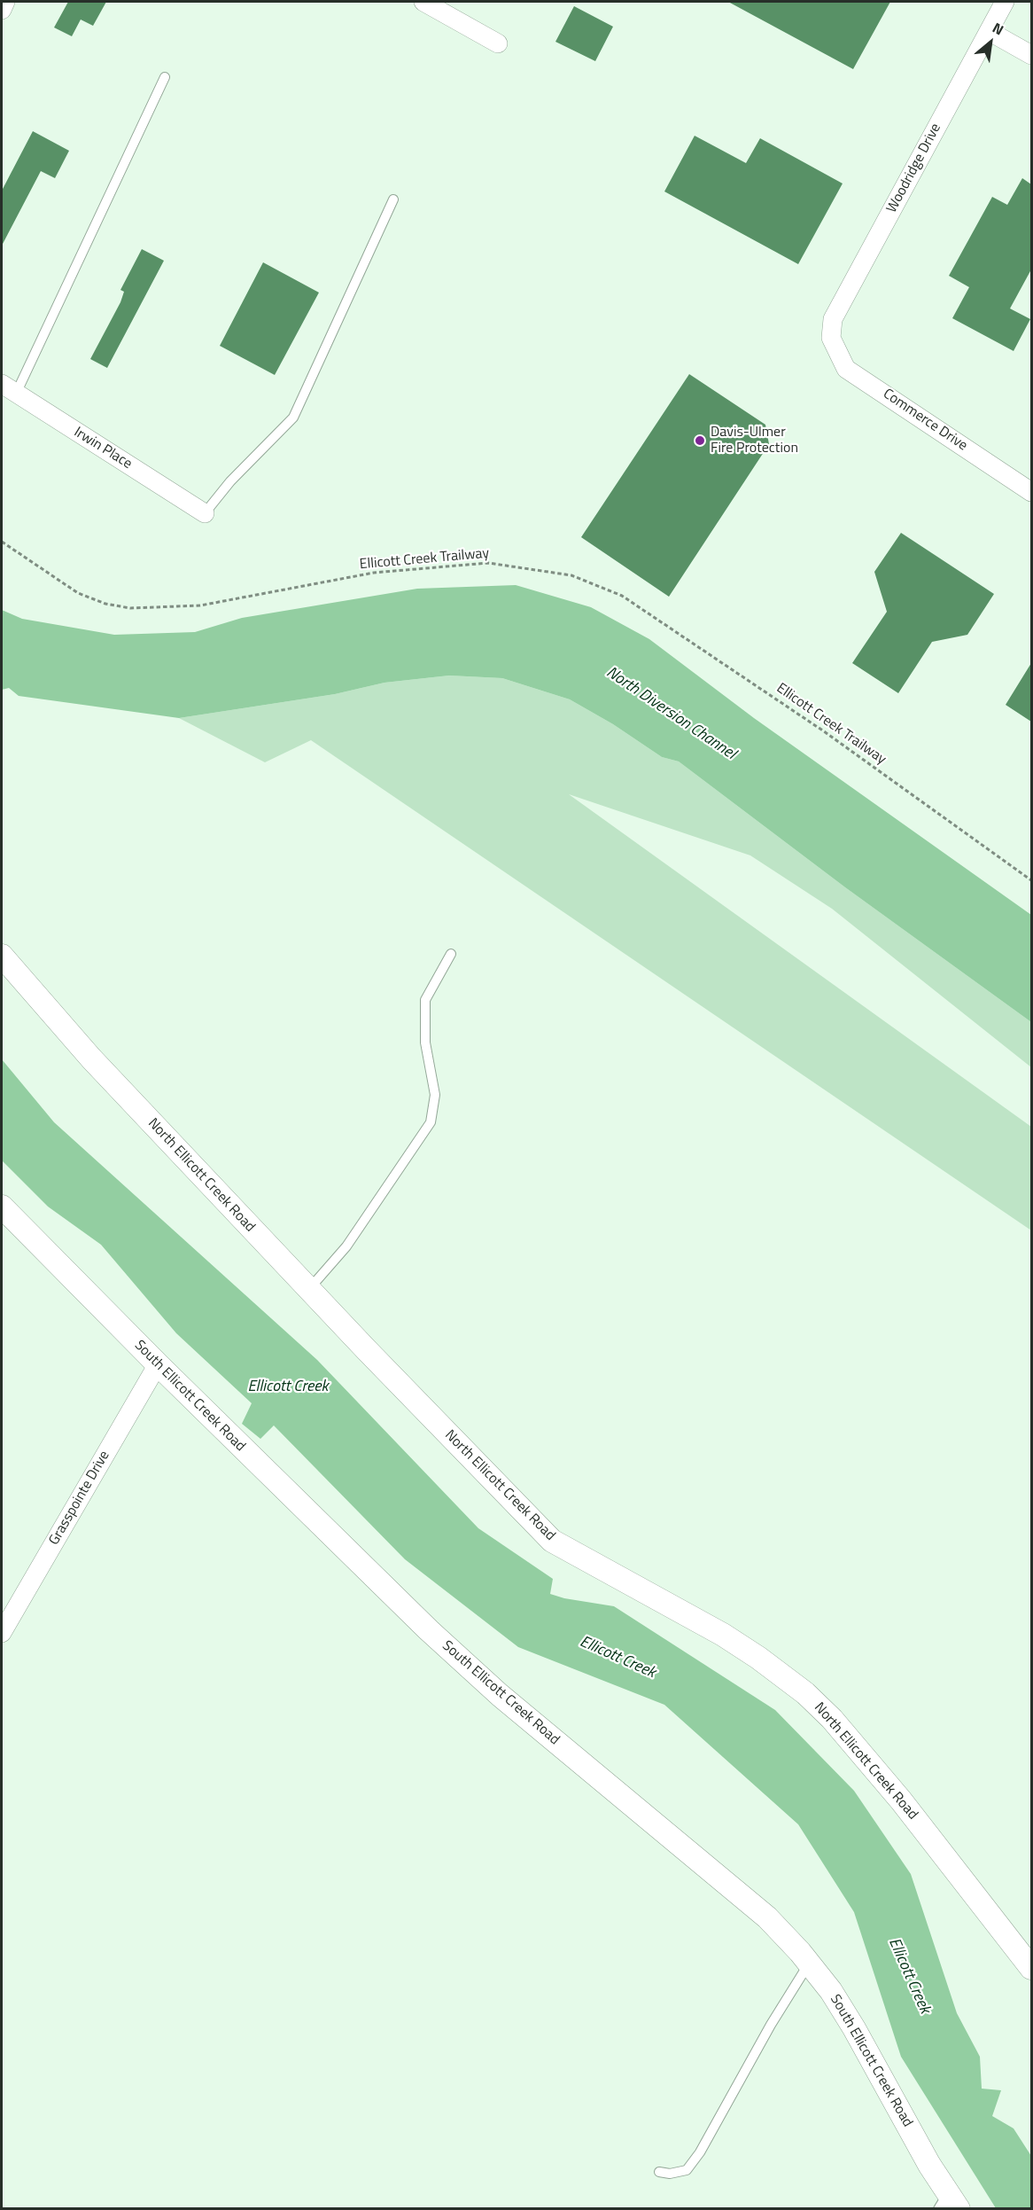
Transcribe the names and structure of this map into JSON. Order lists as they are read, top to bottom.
{
  "streets": {
    "street": [
      "Woodridge Drive",
      "Commerce Drive",
      "Irwin Place",
      "North Ellicott Creek Road",
      "South Ellicott Creek Road",
      "Grasspointe Drive"
    ],
    "path": ["Ellicott Creek Trailway"]
  },
  "crossings": [
    ["Woodridge Drive", "Commerce Drive"],
    ["South Ellicott Creek Road", "Grasspointe Drive"]
  ],
  "water": ["North Diversion Channel", "Ellicott Creek"],
  "places": ["Davis-Ulmer Fire Protection"],
  "north": "top right"
}
